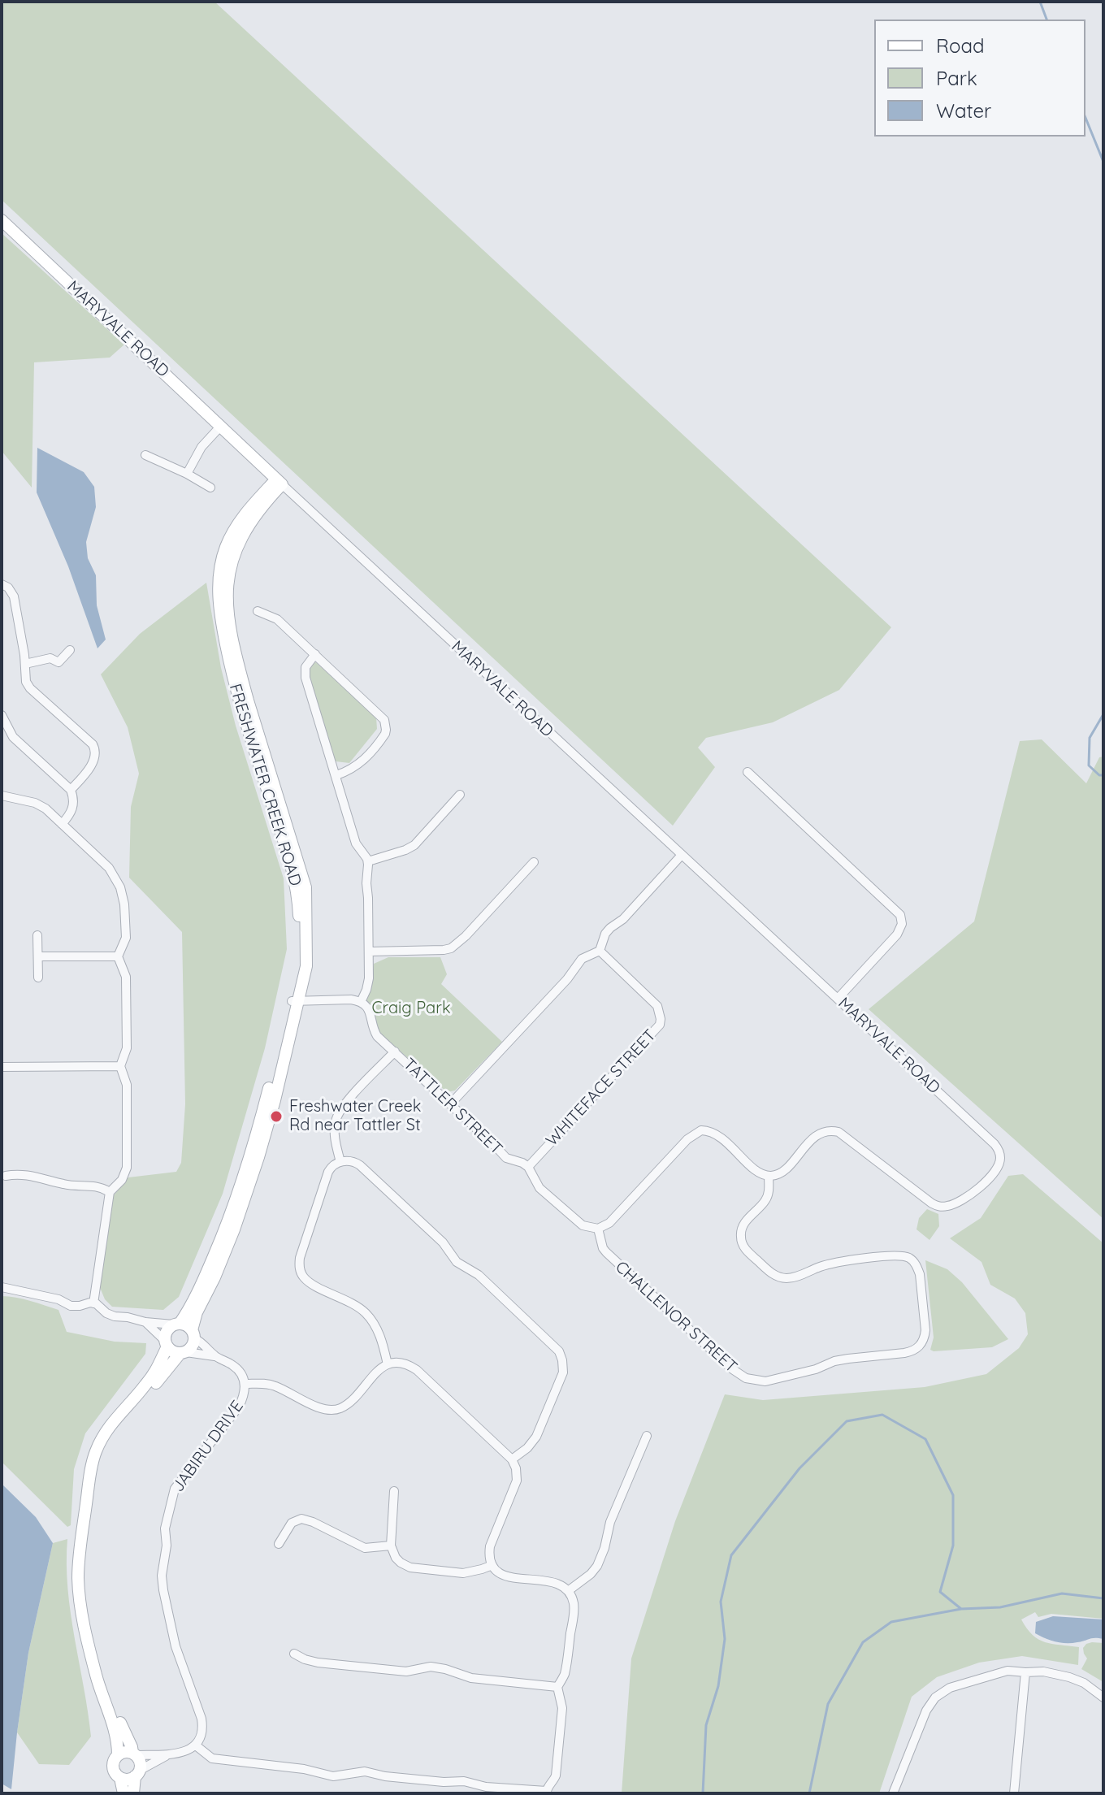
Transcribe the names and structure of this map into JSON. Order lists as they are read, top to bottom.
{
  "streets": {
    "main road": ["MARYVALE ROAD", "FRESHWATER CREEK ROAD"],
    "street": [
      "WHITEFACE STREET",
      "TATTLER STREET",
      "CHALLENOR STREET",
      "JABIRU DRIVE"
    ]
  },
  "crossings": [
    ["MARYVALE ROAD", "FRESHWATER CREEK ROAD"],
    ["MARYVALE ROAD", "CHALLENOR STREET"],
    ["FRESHWATER CREEK ROAD", "JABIRU DRIVE"],
    ["WHITEFACE STREET", "TATTLER STREET"],
    ["TATTLER STREET", "CHALLENOR STREET"]
  ],
  "parks": ["Craig Park"],
  "places": ["Freshwater Creek Rd near Tattler St"],
  "legend": ["Road", "Park", "Water"]
}
